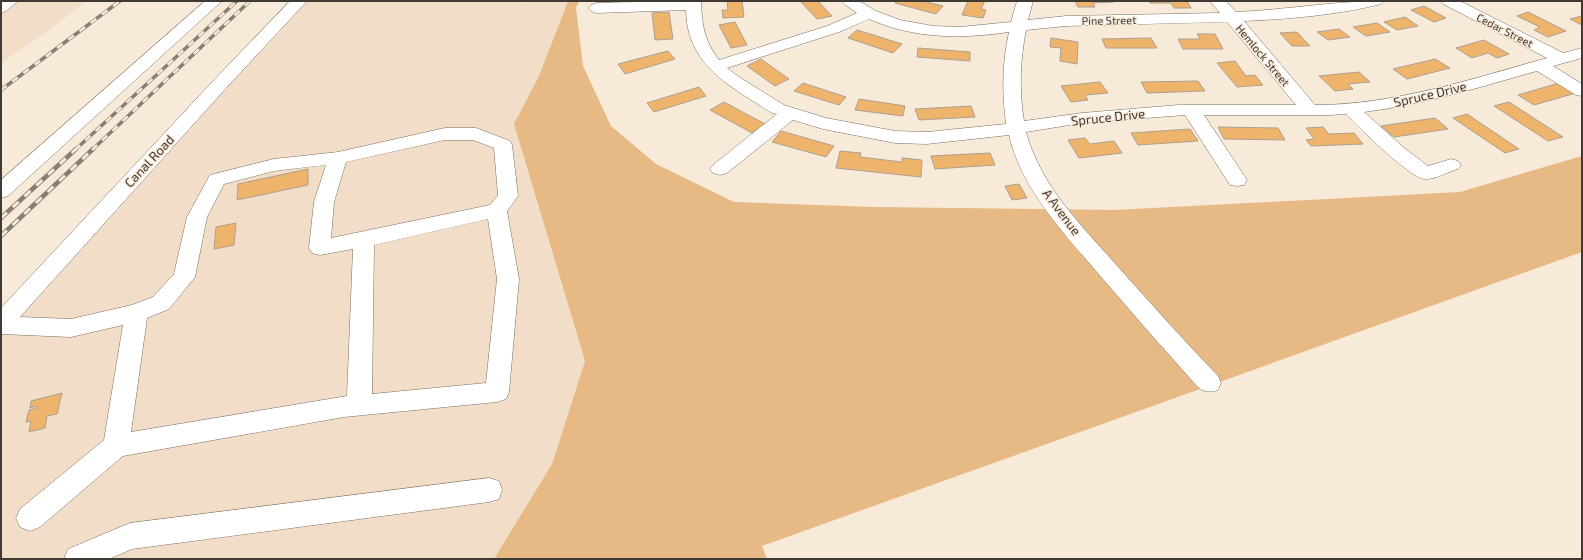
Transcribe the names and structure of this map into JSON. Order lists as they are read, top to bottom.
{
  "streets": {
    "street": [
      "Pine Street",
      "Cedar Street",
      "Hemlock Street",
      "Spruce Drive",
      "Canal Road",
      "A Avenue"
    ]
  },
  "crossings": [
    ["Pine Street", "Hemlock Street"],
    ["Pine Street", "A Avenue"],
    ["Cedar Street", "Spruce Drive"],
    ["Hemlock Street", "Spruce Drive"],
    ["Spruce Drive", "A Avenue"]
  ]
}
